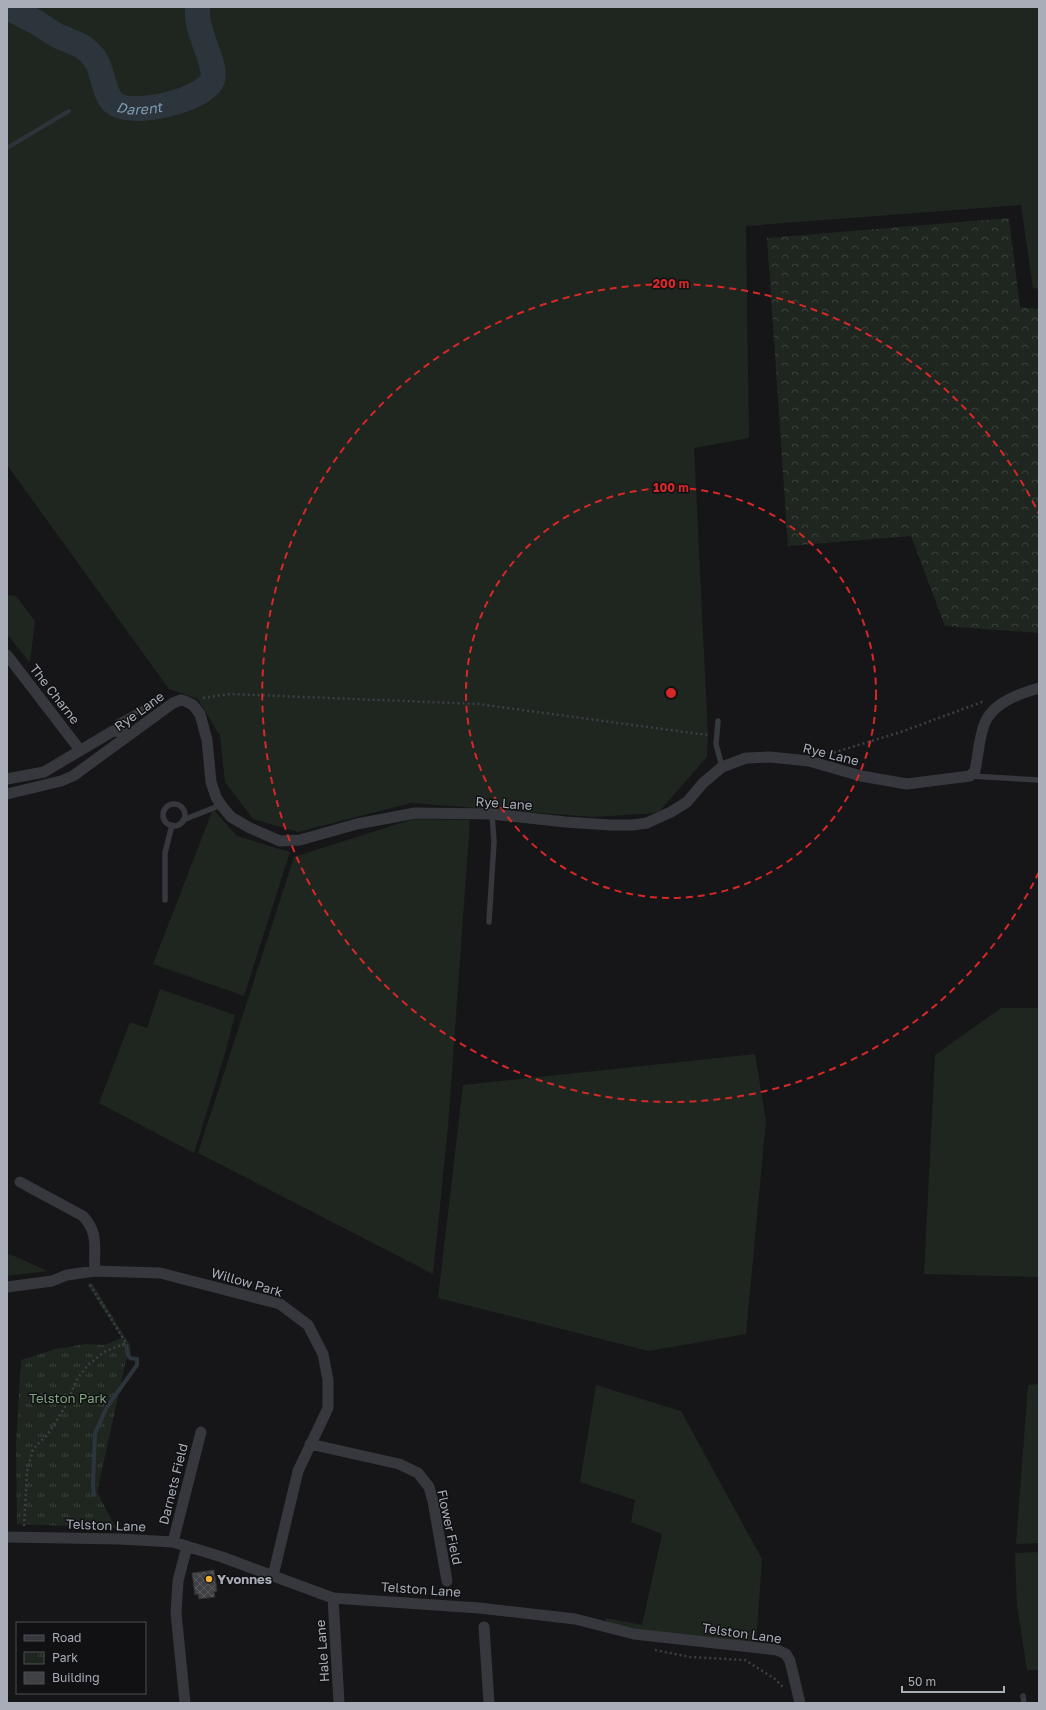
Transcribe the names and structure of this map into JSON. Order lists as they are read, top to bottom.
{
  "streets": {
    "street": [
      "The Charne",
      "Rye Lane",
      "Willow Park",
      "Darnets Field",
      "Telston Lane",
      "Flower Field",
      "Hale Lane"
    ]
  },
  "crossings": [
    ["Willow Park", "Telston Lane"],
    ["Willow Park", "Flower Field"],
    ["Darnets Field", "Telston Lane"],
    ["Telston Lane", "Hale Lane"]
  ],
  "water": ["Darent"],
  "parks": ["Telston Park"],
  "places": ["Yvonnes"],
  "legend": ["Road", "Park", "Building"],
  "scale_bar": "50 m",
  "rings": ["200 m", "100 m"]
}
